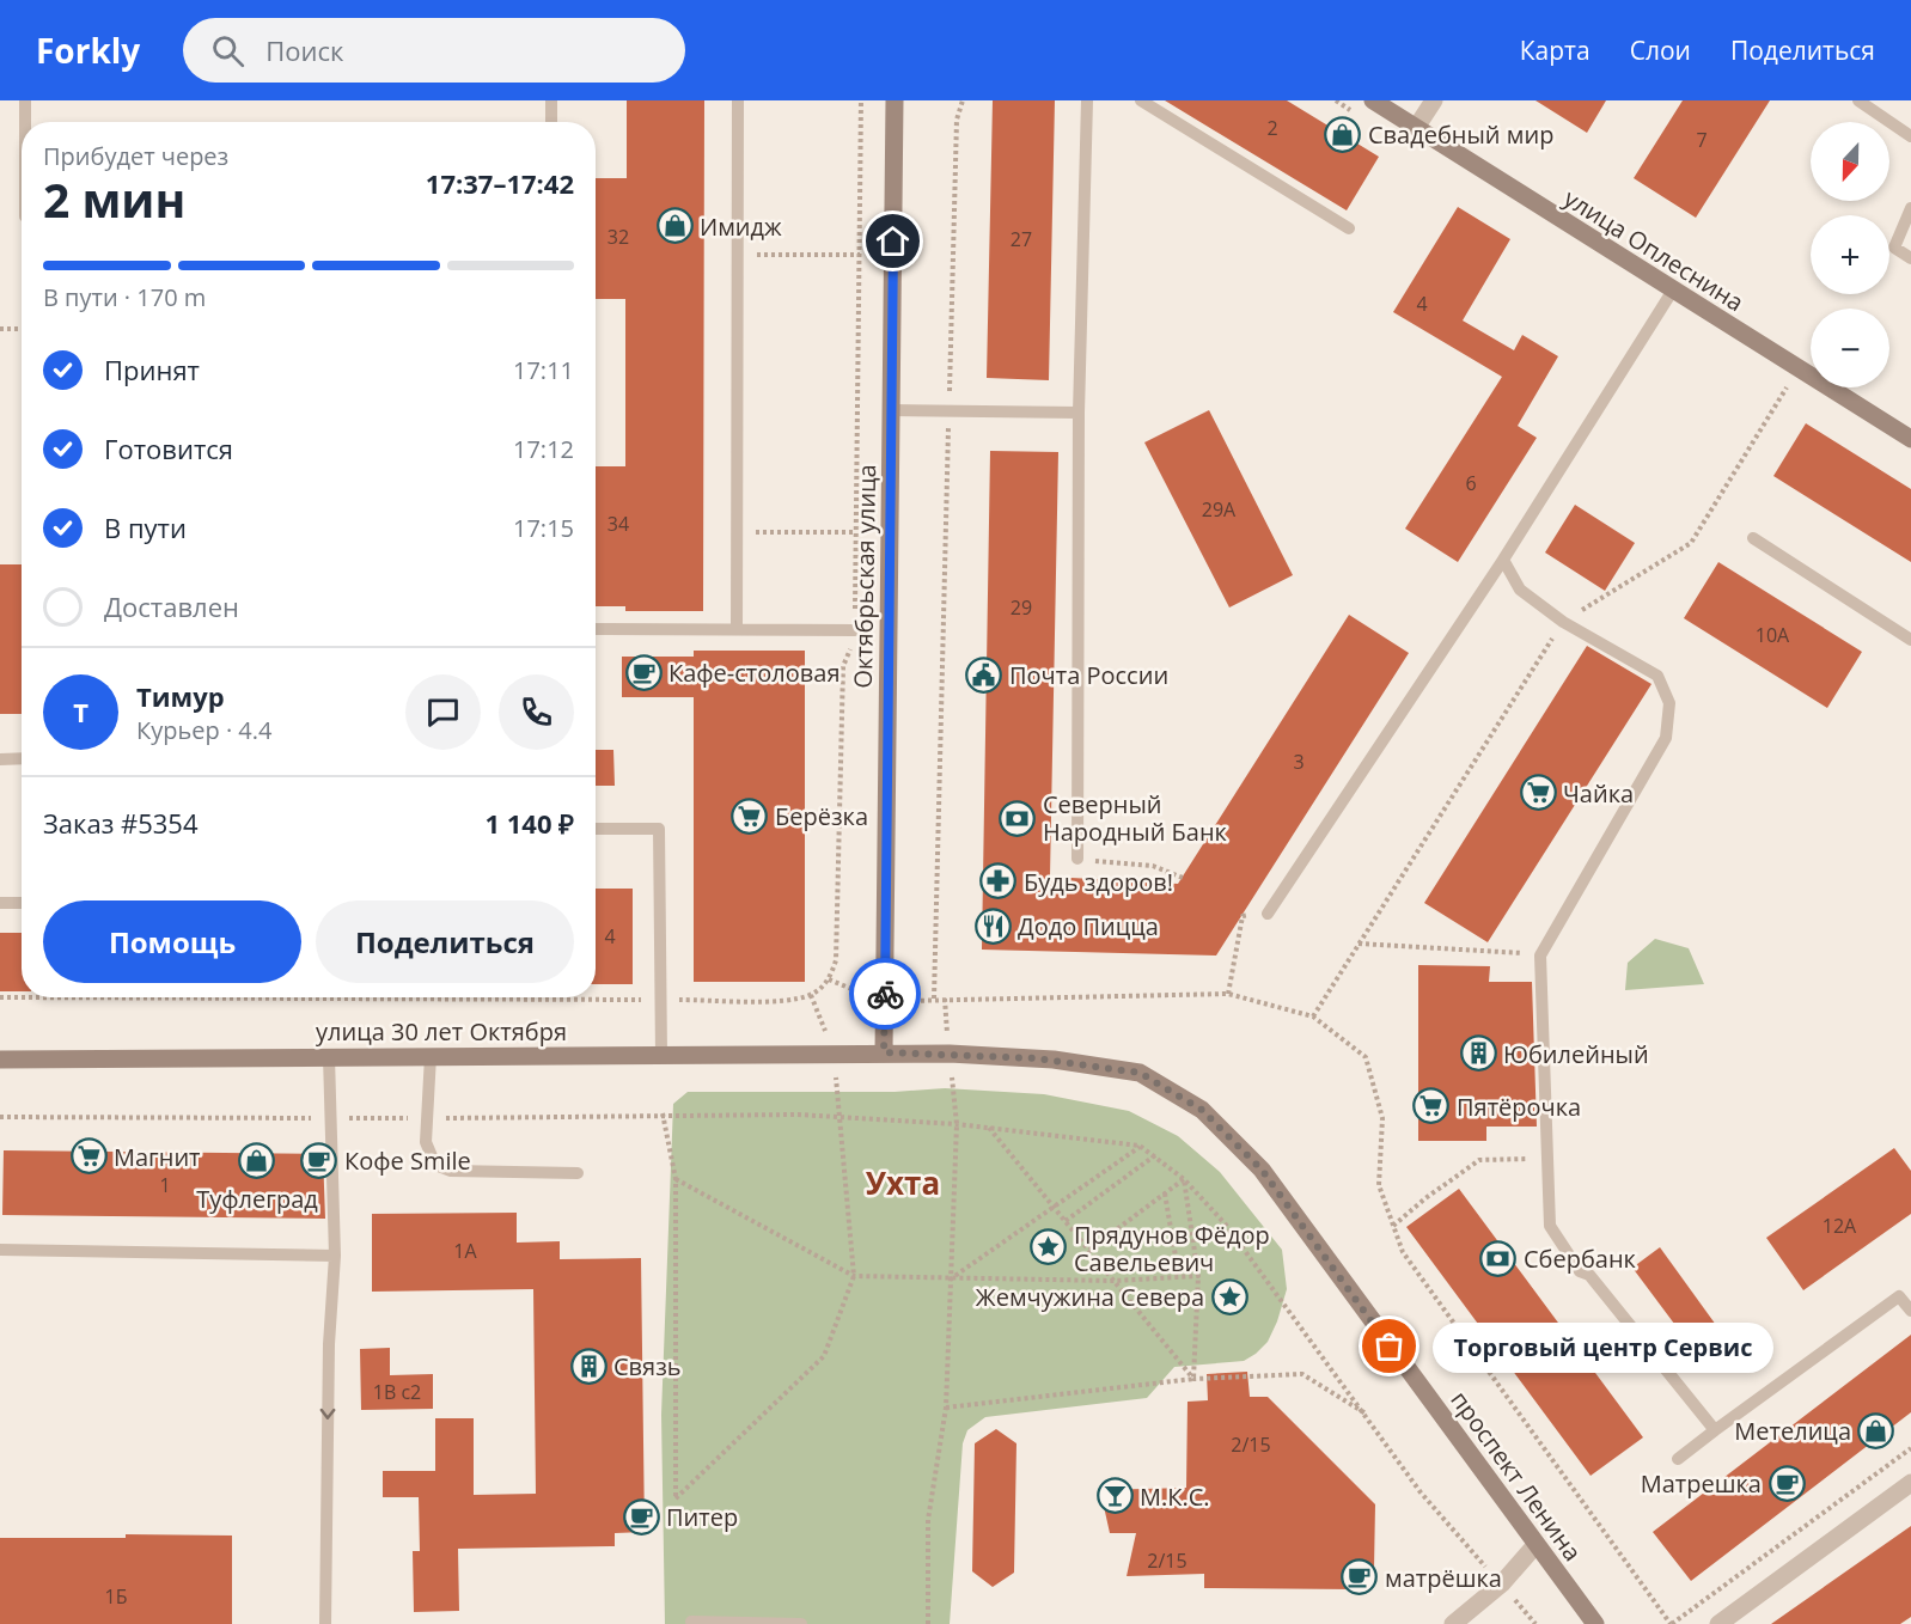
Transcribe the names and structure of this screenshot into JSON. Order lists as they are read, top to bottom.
{
  "streets": {
    "main road": [
      "улица Оплеснина",
      "Октябрьская улица",
      "улица 30 лет Октября",
      "проспект Ленина"
    ]
  },
  "crossings": [
    ["Октябрьская улица", "улица 30 лет Октября"],
    ["Октябрьская улица", "проспект Ленина"],
    ["улица 30 лет Октября", "проспект Ленина"]
  ],
  "districts": ["Ухта"],
  "places": {
    "shop": [
      "Свадебный мир",
      "Имидж",
      "Туфлеград",
      "Метелица"
    ],
    "cafe": [
      "Кафе-столовая",
      "Кофе Smile",
      "Матрешка",
      "Питер",
      "матрёшка"
    ],
    "public building": ["Почта России"],
    "supermarket": [
      "Чайка",
      "Берёзка",
      "Пятёрочка",
      "Магнит"
    ],
    "bank": ["Северный Народный Банк", "Сбербанк"],
    "pharmacy": ["Будь здоров!"],
    "restaurant": ["Додо Пицца"],
    "building": ["Юбилейный", "Связь"],
    "place": ["Прядунов Фёдор Савельевич", "Жемчужина Севера"],
    "other": ["Торговый центр Сервис"],
    "bar": ["М.К.С."]
  },
  "house_numbers": [
    "2",
    "7",
    "32",
    "27",
    "4",
    "6",
    "29А",
    "34",
    "29",
    "10А",
    "3",
    "4",
    "1",
    "12А",
    "1А",
    "1В с2",
    "2/15",
    "2/15",
    "1Б"
  ],
  "north": "bottom",
  "page": {
    "header": "Forkly",
    "search": "Поиск",
    "nav": ["Карта", "Слои", "Поделиться"],
    "map_buttons": ["+", "−"],
    "heading": ["2 мин", "Прибудет через", "17:37–17:42"],
    "panel": [
      "Тимур",
      "Курьер · 4.4",
      "Заказ #5354",
      "1 140 ₽"
    ],
    "bar": "В пути · 170 m",
    "list": [
      ["Принят", "17:11"],
      ["Готовится", "17:12"],
      ["В пути", "17:15"],
      "Доставлен"
    ],
    "round": "Т",
    "buttons": ["Помощь", "Поделиться"],
    "bubble": "Торговый центр Сервис"
  }
}
